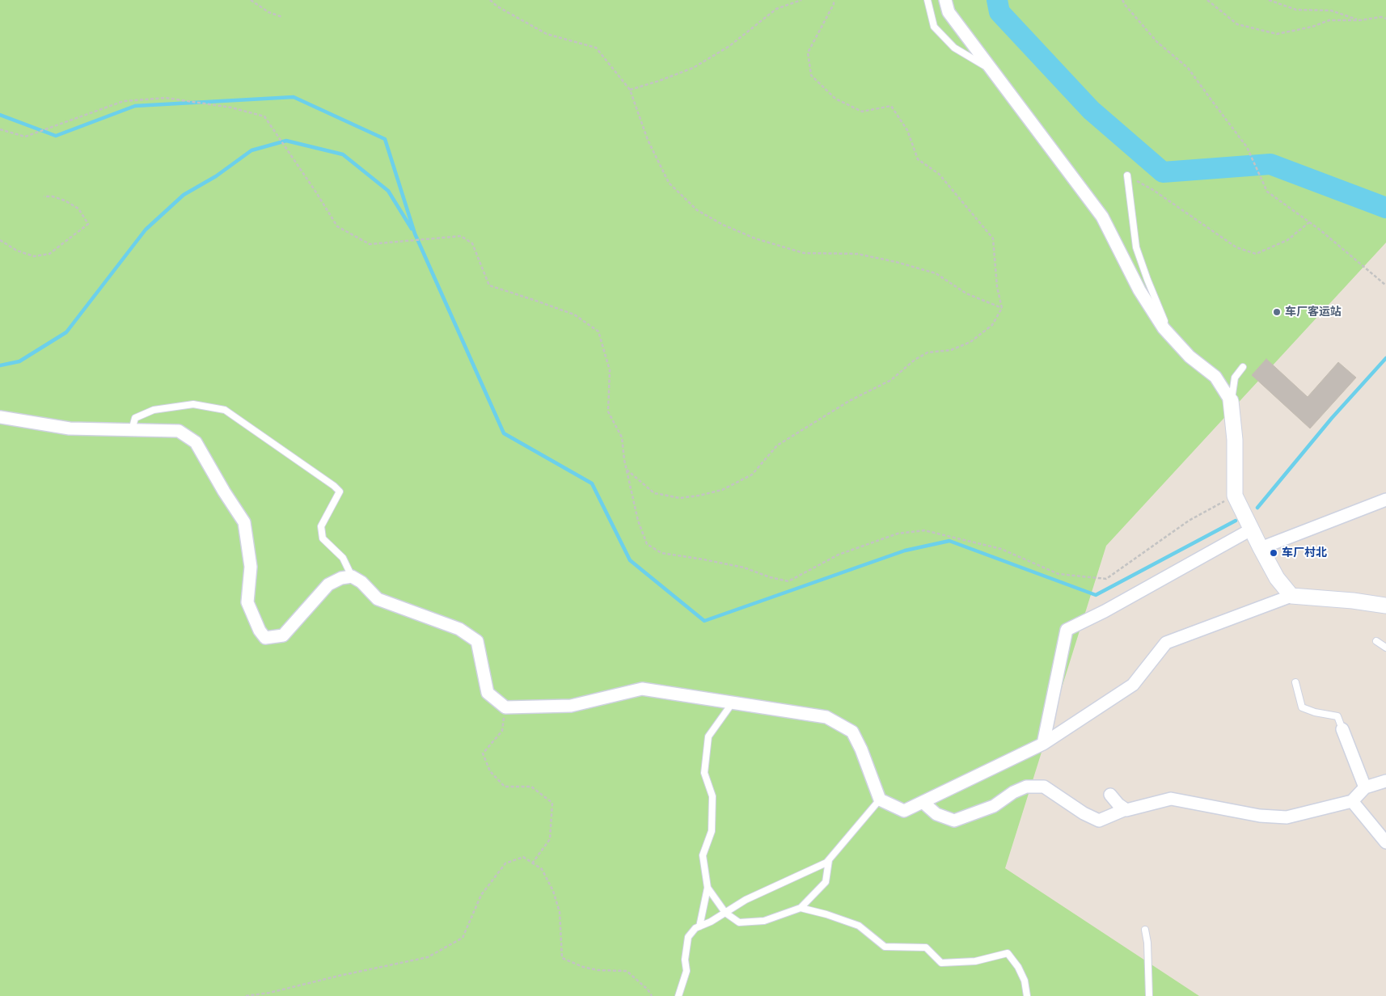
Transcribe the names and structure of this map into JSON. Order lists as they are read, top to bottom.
{
  "places": ["车厂客运站", "车厂村北"]
}
